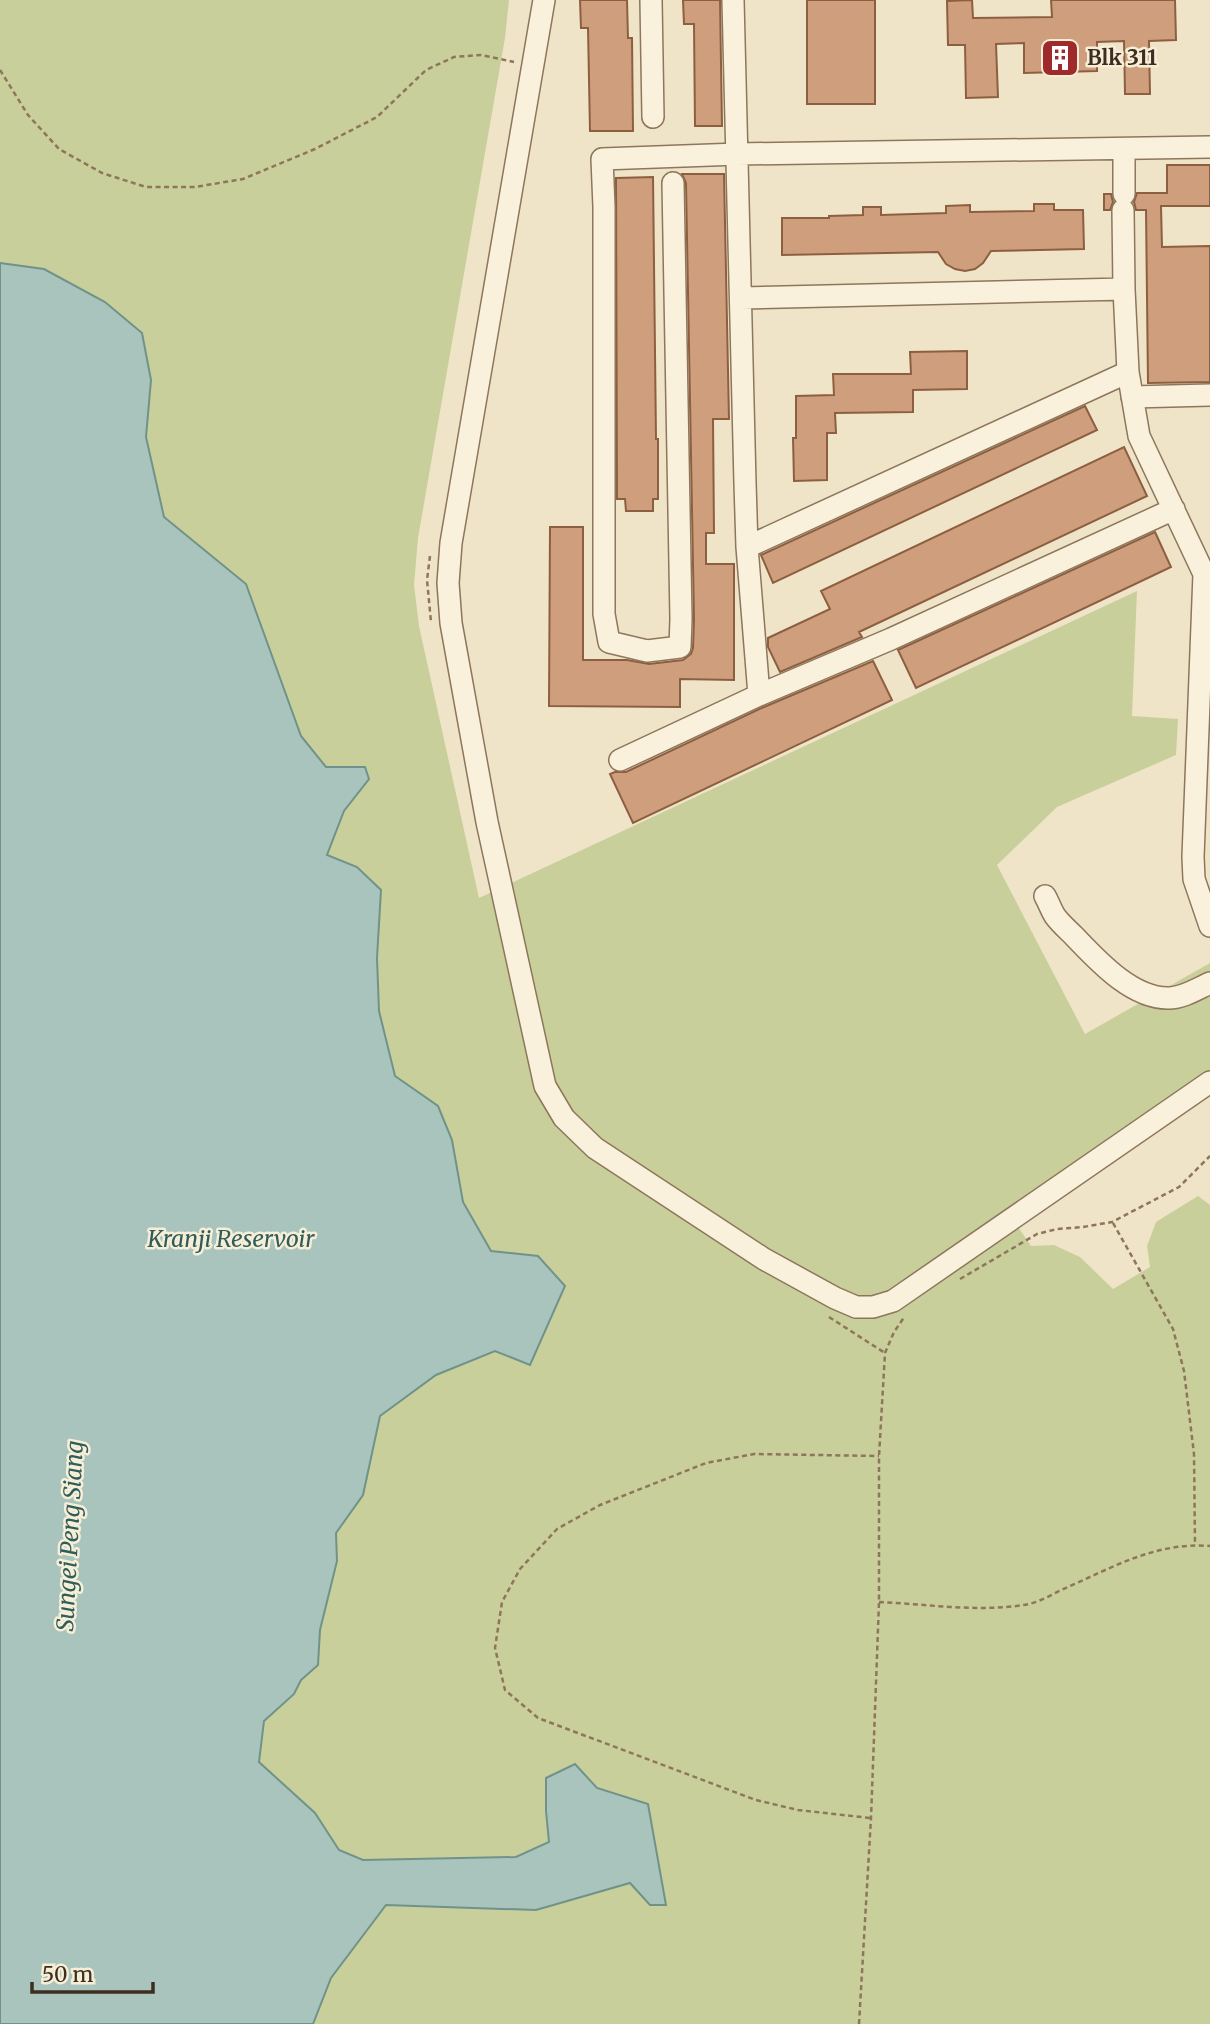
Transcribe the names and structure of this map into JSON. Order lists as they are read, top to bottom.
{
  "water": ["Kranji Reservoir", "Sungei Peng Siang"],
  "places": {
    "building": ["Blk 311"]
  },
  "scale_bar": "50 m"
}
